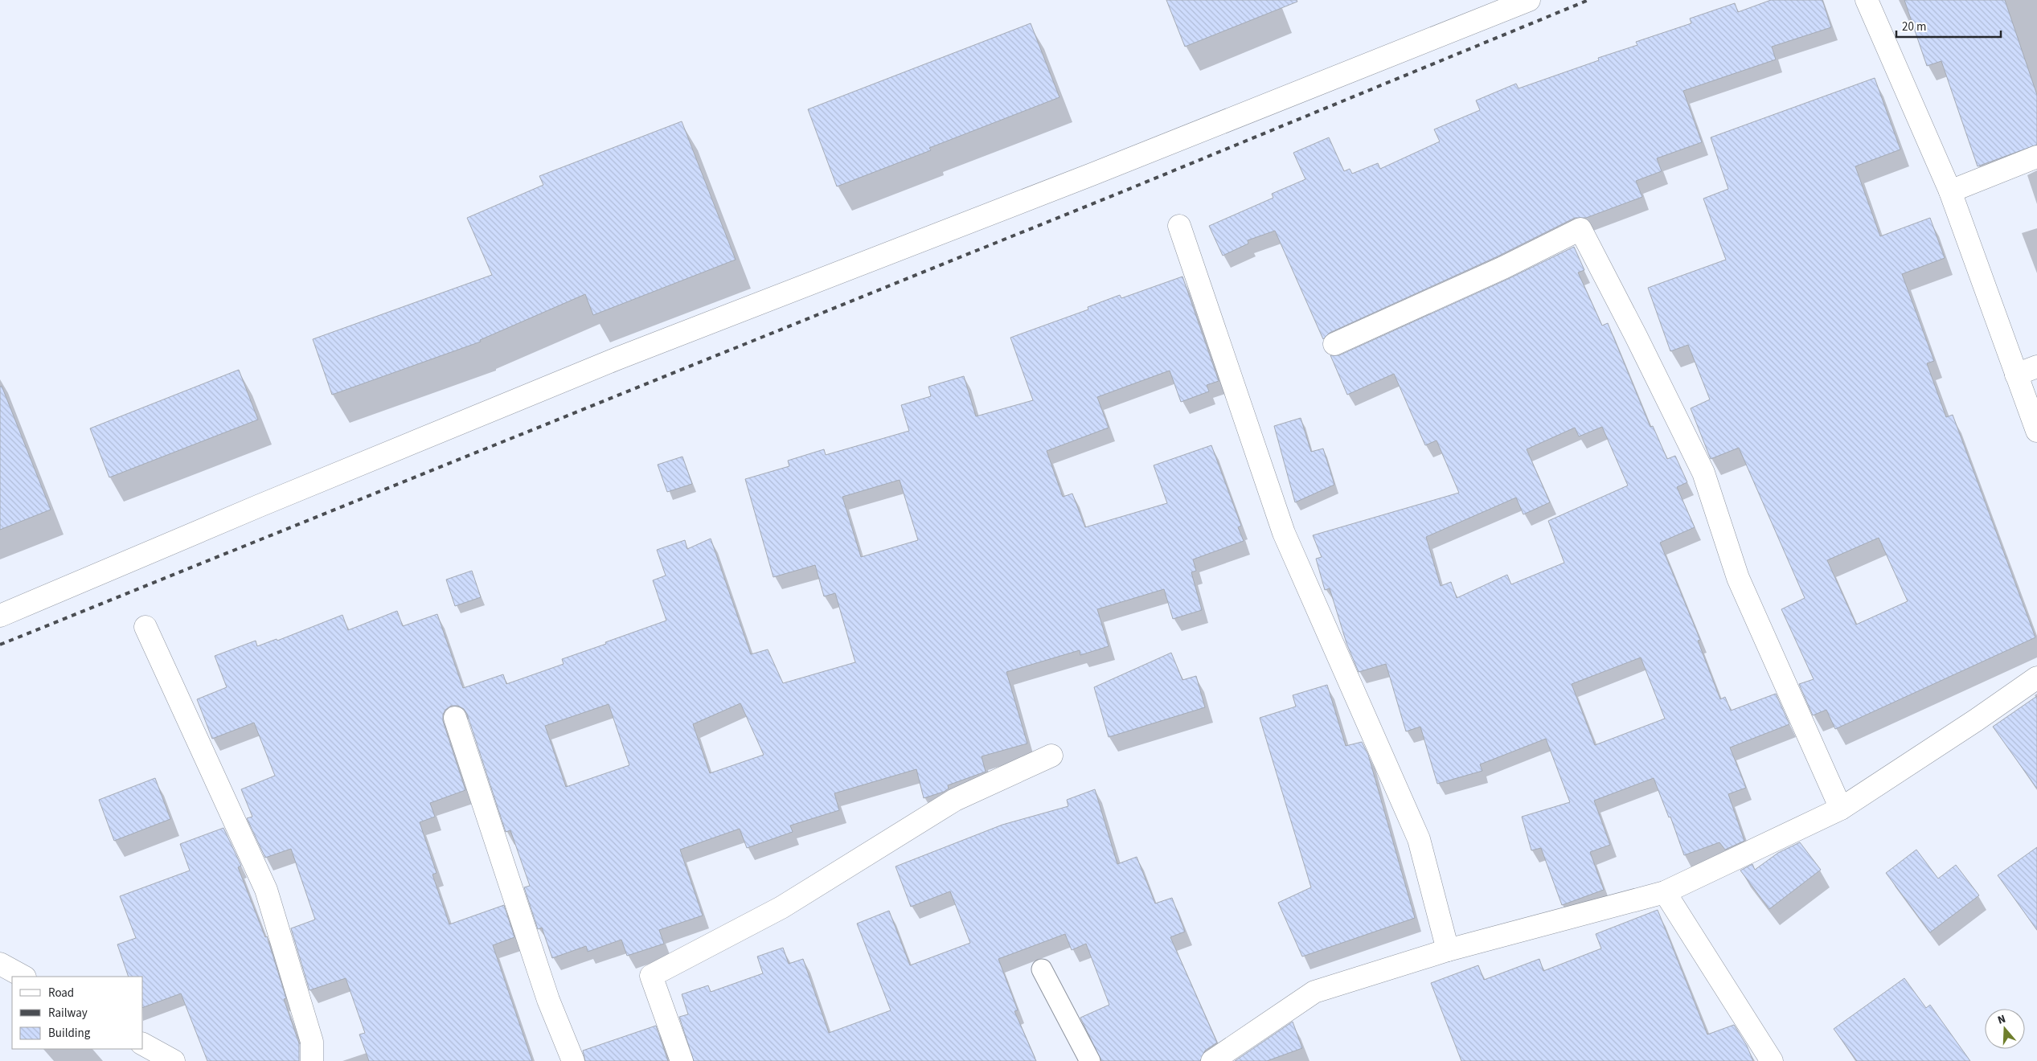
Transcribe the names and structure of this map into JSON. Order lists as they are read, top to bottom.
{
  "legend": ["Road", "Railway", "Building"],
  "scale_bar": "20 m",
  "north": "top"
}
